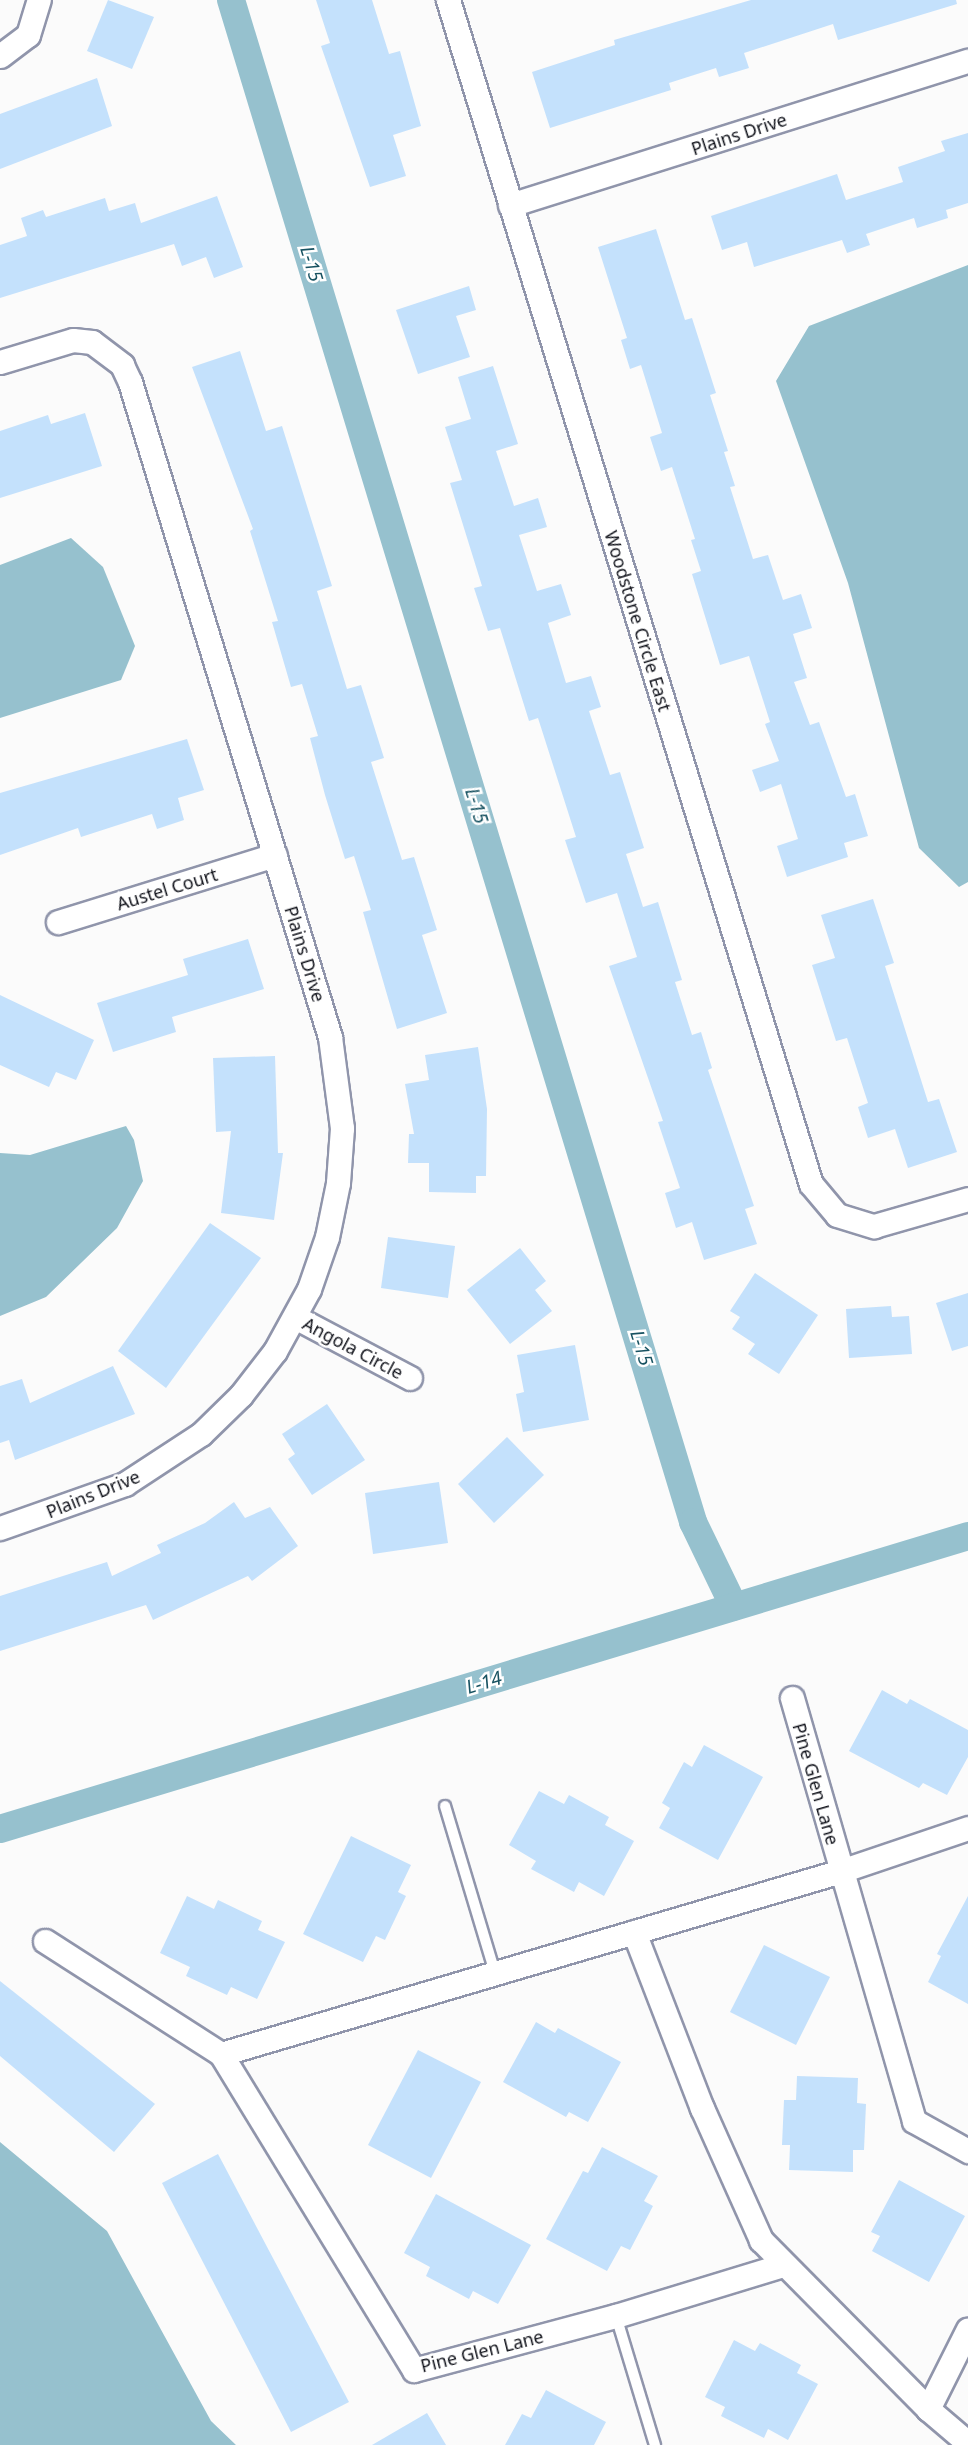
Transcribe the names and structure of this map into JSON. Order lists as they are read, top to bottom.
{
  "streets": {
    "street": [
      "Plains Drive",
      "Woodstone Circle East",
      "Austel Court",
      "Angola Circle",
      "Pine Glen Lane"
    ]
  },
  "crossings": [
    ["Plains Drive", "Woodstone Circle East"],
    ["Plains Drive", "Austel Court"],
    ["Plains Drive", "Angola Circle"]
  ],
  "water": ["L-15", "L-14"]
}
